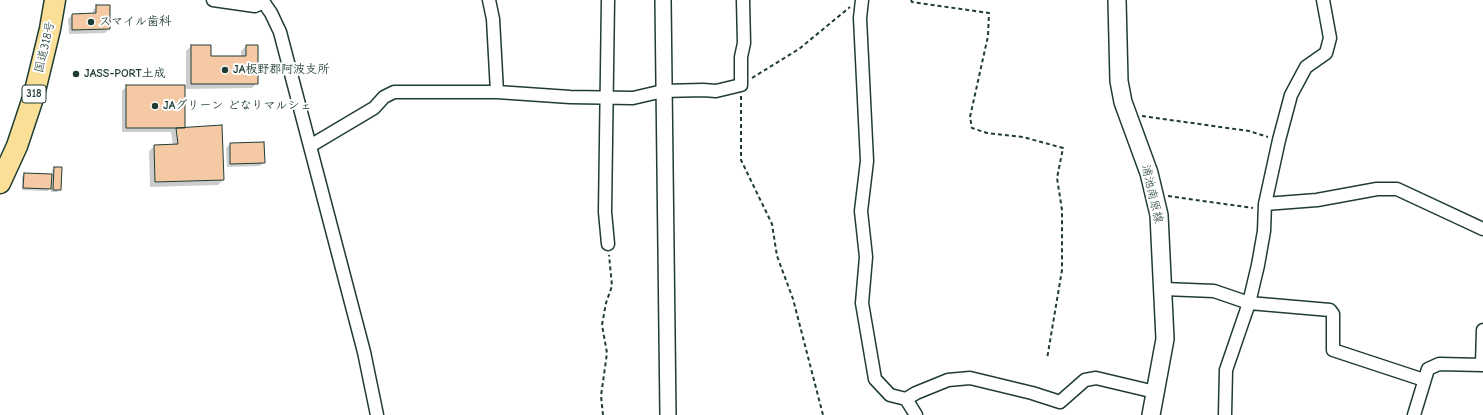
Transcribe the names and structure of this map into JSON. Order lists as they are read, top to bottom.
{
  "streets": {
    "highway": ["国道318号", "318"],
    "main road": ["浦池南原線"]
  },
  "places": [
    "スマイル歯科",
    "JA板野郡阿波支所",
    "JASS-PORT土成",
    "JAグリーン どなりマルシェ"
  ]
}
